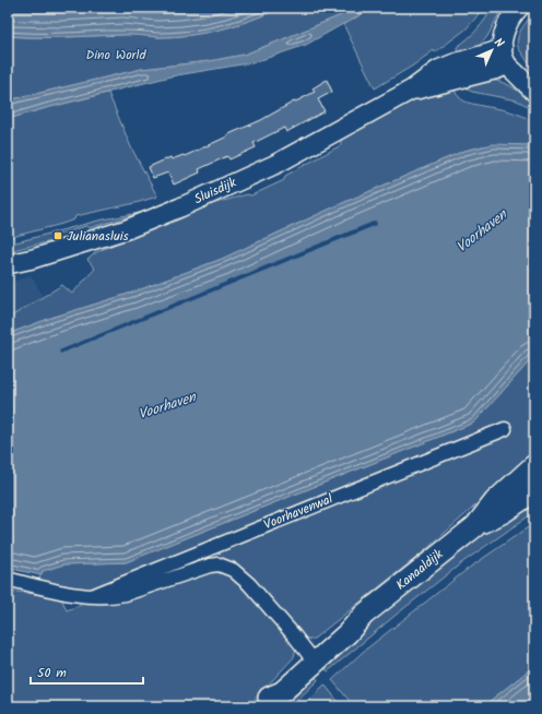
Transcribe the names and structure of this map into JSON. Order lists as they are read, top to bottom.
{
  "streets": {
    "main road": ["Kanaaldijk"],
    "street": ["Sluisdijk", "Voorhavenwal"]
  },
  "water": ["Voorhaven"],
  "parks": ["Dino World"],
  "places": {
    "transit": ["Julianasluis"]
  },
  "scale_bar": "50 m",
  "north": "top right"
}
